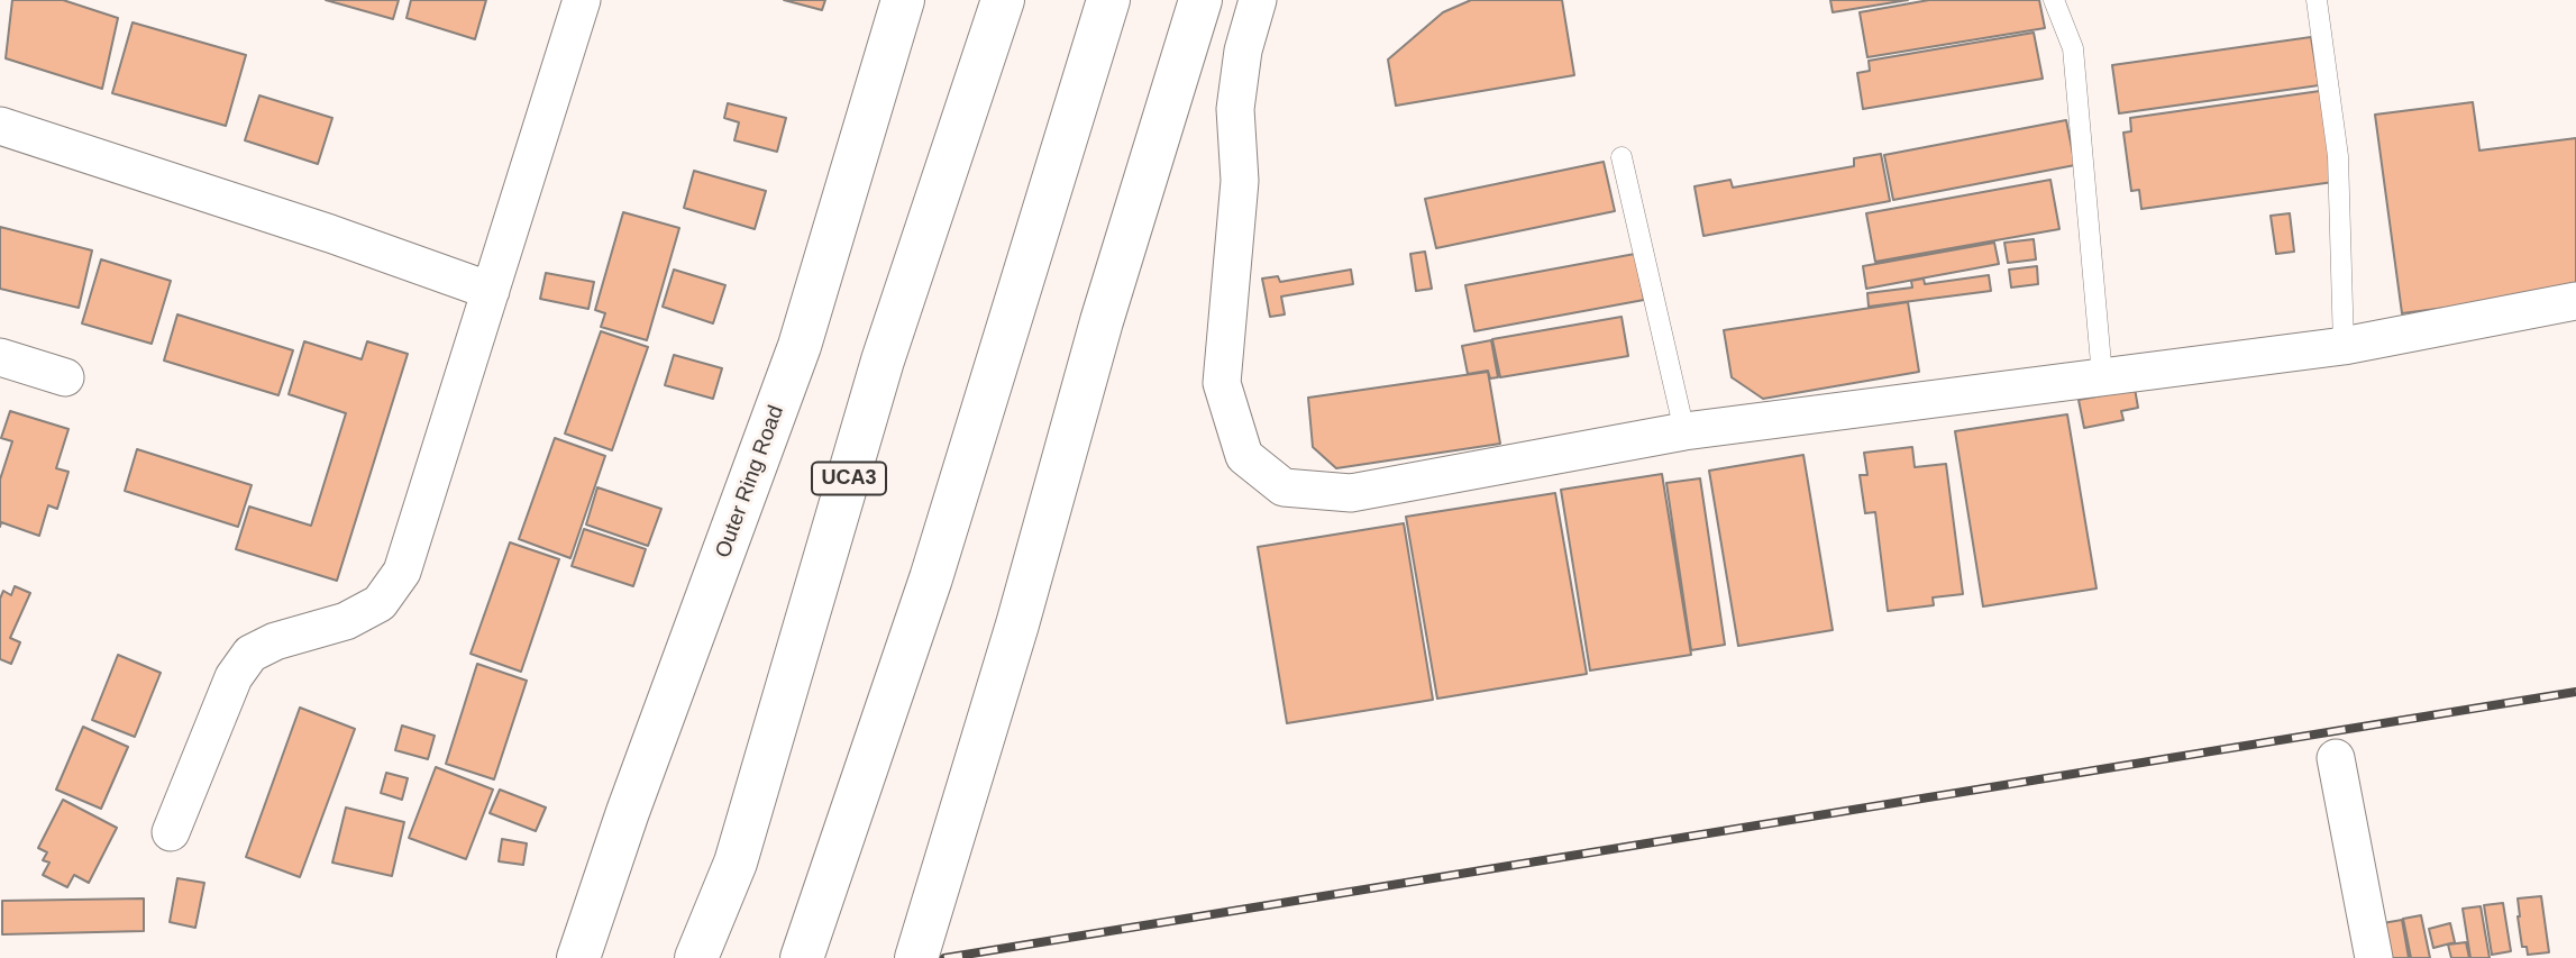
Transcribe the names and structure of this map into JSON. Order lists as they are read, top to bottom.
{
  "streets": {
    "main road": ["UCA3", "Outer Ring Road"]
  }
}
